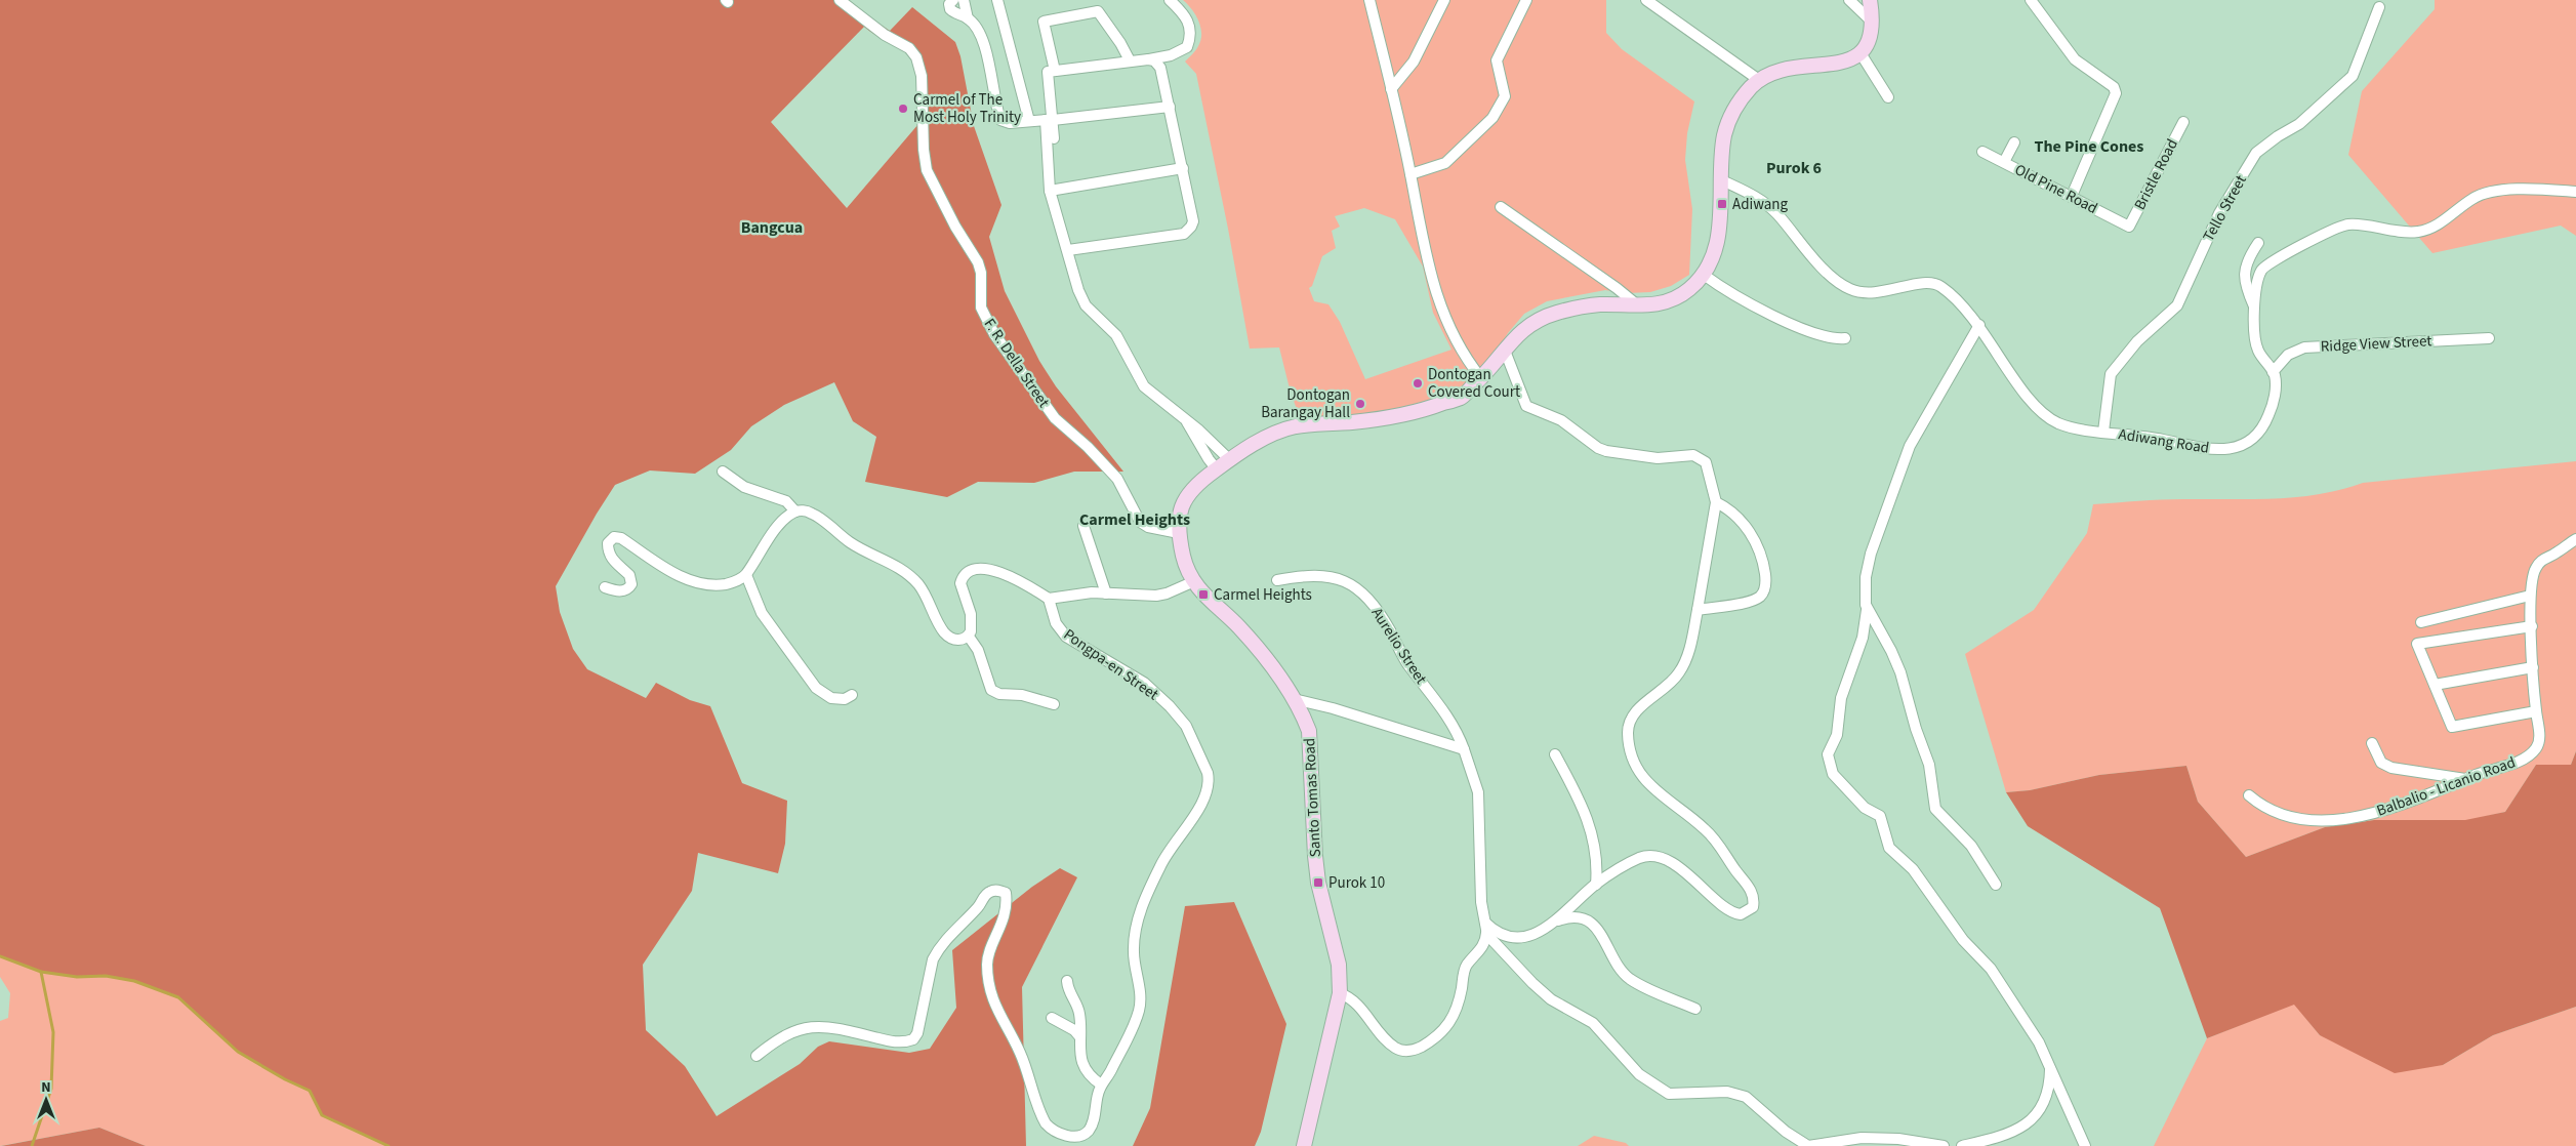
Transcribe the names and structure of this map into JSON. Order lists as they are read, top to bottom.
{
  "streets": {
    "street": [
      "Bristle Road",
      "Old Pine Road",
      "Tello Street",
      "Ridge View Street",
      "F. R. Della Street",
      "Adiwang Road",
      "Aurelio Street",
      "Pongpa-en Street",
      "Balbalio - Licanio Road",
      "Santo Tomas Road"
    ]
  },
  "crossings": [
    ["Bristle Road", "Old Pine Road"],
    ["Tello Street", "Adiwang Road"],
    ["Ridge View Street", "Adiwang Road"],
    ["F. R. Della Street", "Santo Tomas Road"],
    ["Adiwang Road", "Santo Tomas Road"]
  ],
  "districts": [
    "The Pine Cones",
    "Purok 6",
    "Bangcua",
    "Carmel Heights"
  ],
  "places": {
    "other": ["Carmel of The Most Holy Trinity", "Dontogan Covered Court", "Dontogan Barangay Hall"],
    "transit": ["Adiwang", "Carmel Heights", "Purok 10"]
  },
  "north": "top"
}
